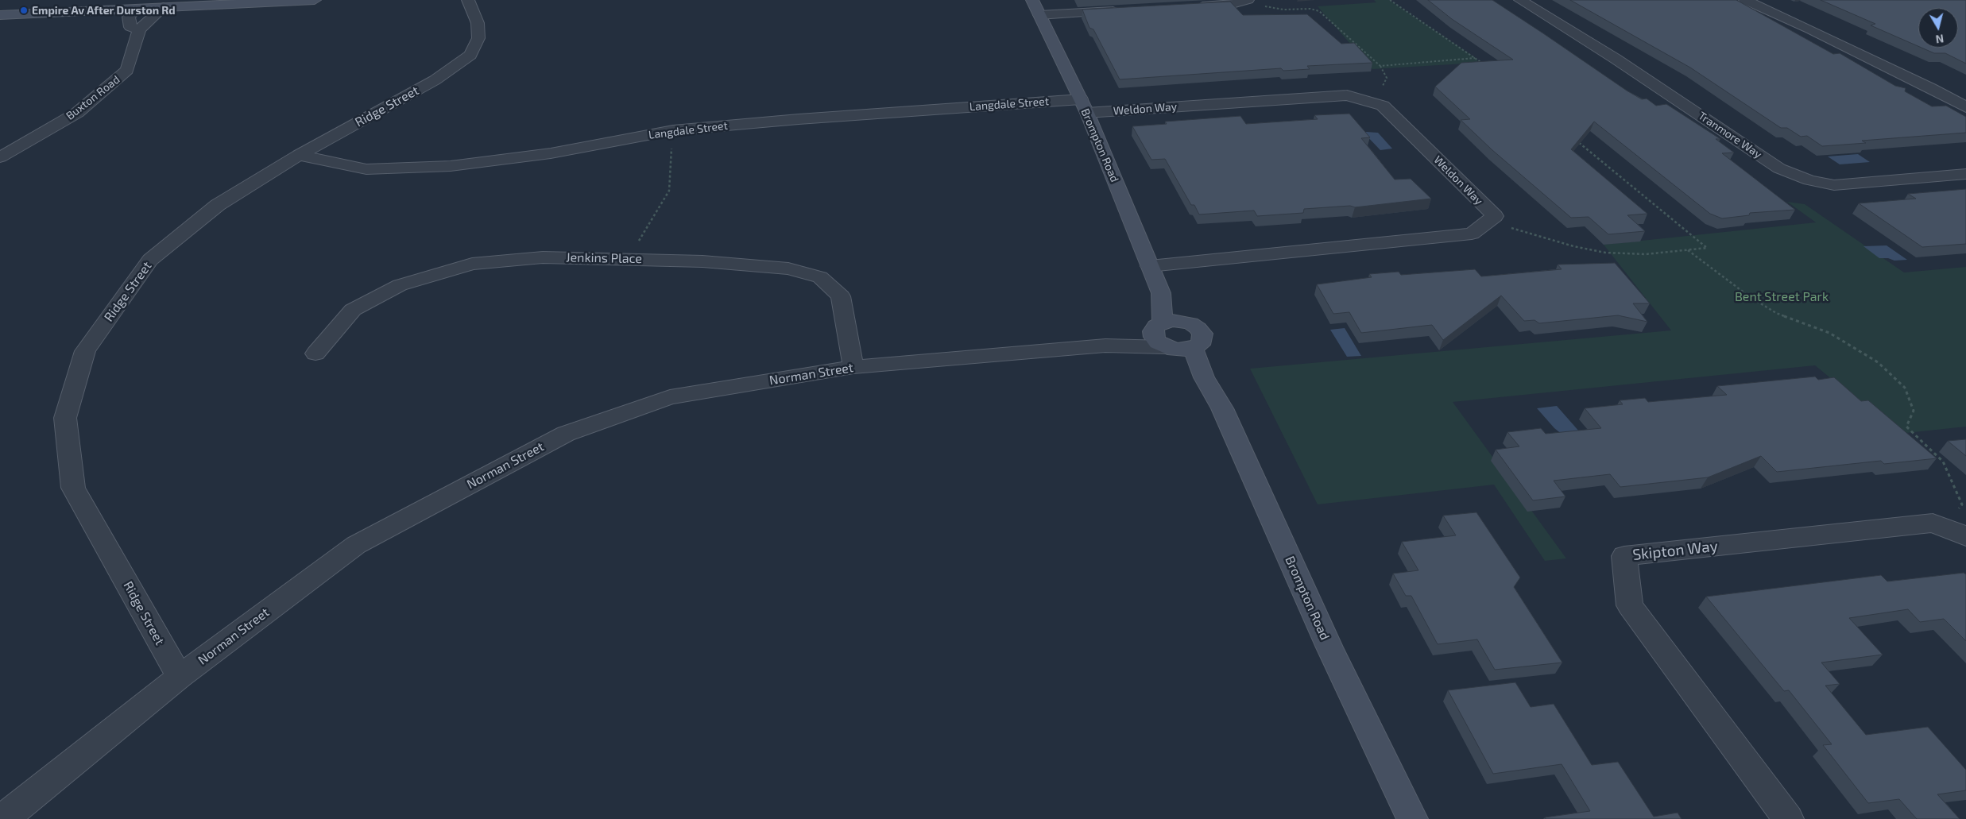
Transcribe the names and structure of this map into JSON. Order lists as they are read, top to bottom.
{
  "streets": {
    "street": [
      "Buxton Road",
      "Langdale Street",
      "Ridge Street",
      "Weldon Way",
      "Tranmore Way",
      "Brompton Road",
      "Jenkins Place",
      "Norman Street",
      "Skipton Way"
    ]
  },
  "crossings": [
    ["Langdale Street", "Ridge Street"],
    ["Langdale Street", "Weldon Way"],
    ["Langdale Street", "Brompton Road"],
    ["Ridge Street", "Norman Street"],
    ["Weldon Way", "Brompton Road"],
    ["Brompton Road", "Norman Street"],
    ["Jenkins Place", "Norman Street"]
  ],
  "parks": ["Bent Street Park"],
  "places": ["Empire Av After Durston Rd"],
  "north": "bottom"
}
